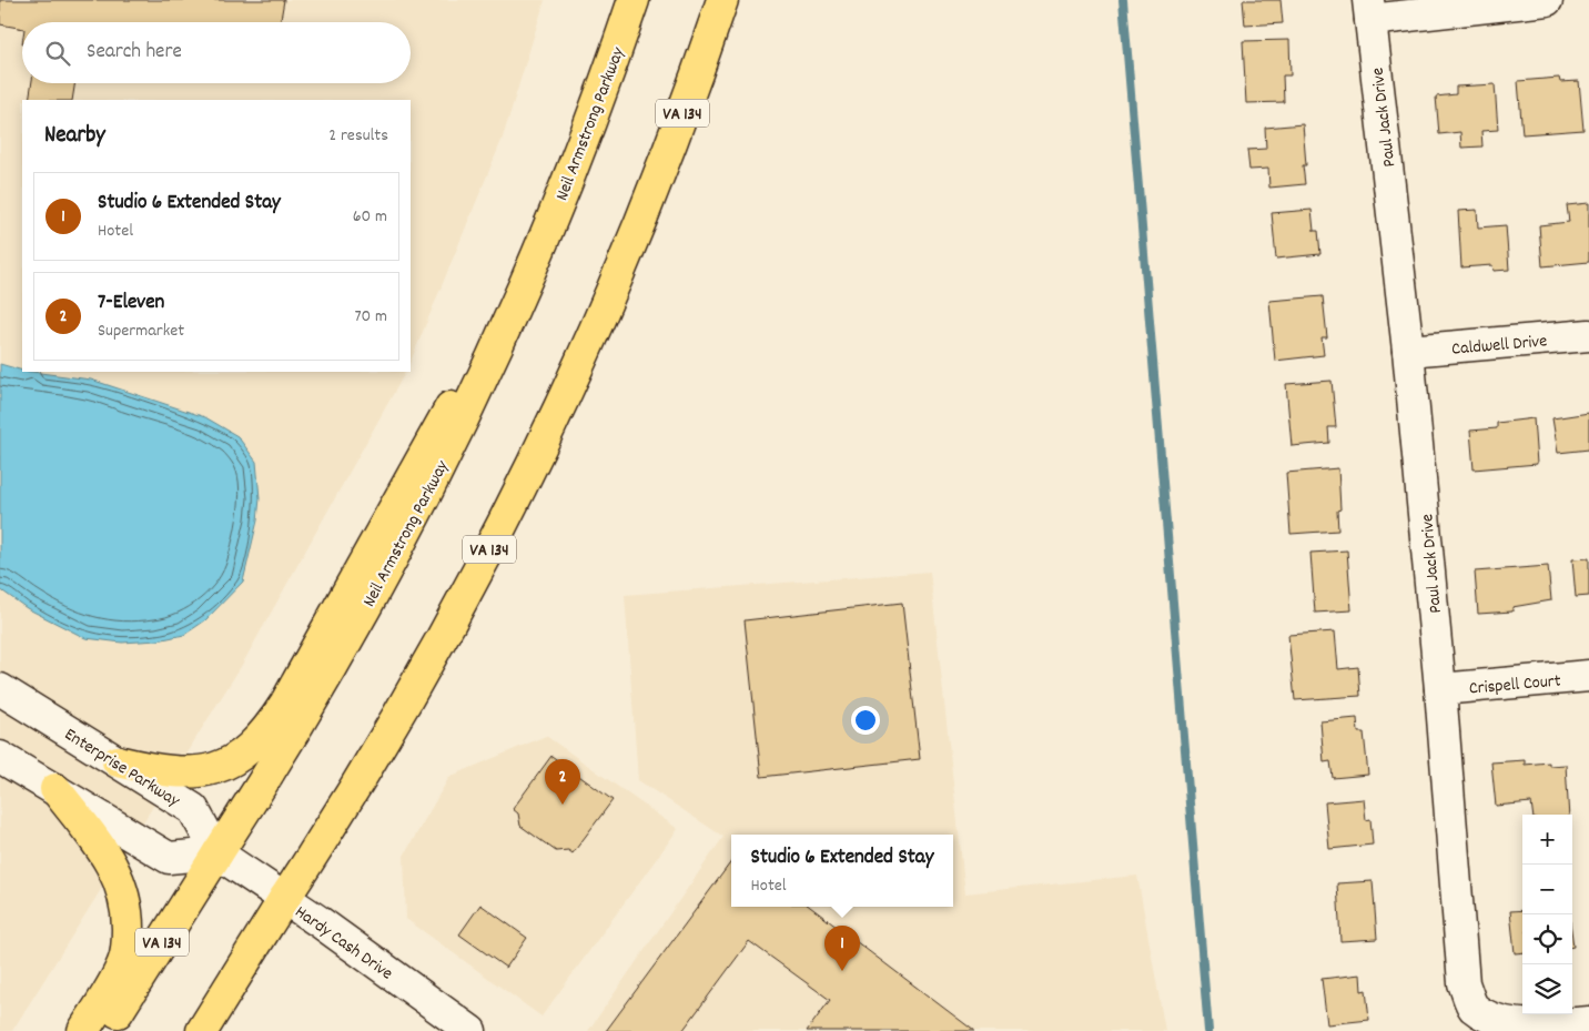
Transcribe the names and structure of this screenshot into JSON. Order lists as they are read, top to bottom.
{
  "streets": {
    "main road": ["VA 134", "Neil Armstrong Parkway"],
    "street": [
      "Paul Jack Drive",
      "Caldwell Drive",
      "Crispell Court",
      "Enterprise Parkway",
      "Hardy Cash Drive"
    ]
  },
  "crossings": [
    ["VA 134", "Hardy Cash Drive"],
    ["Paul Jack Drive", "Caldwell Drive"],
    ["Paul Jack Drive", "Crispell Court"],
    ["Neil Armstrong Parkway", "Enterprise Parkway"],
    ["Neil Armstrong Parkway", "Hardy Cash Drive"],
    ["Enterprise Parkway", "Hardy Cash Drive"]
  ],
  "page": {
    "search": "Search here",
    "heading": ["Nearby", "2 results"],
    "list": [
      {
        "mark": "1",
        "name": "Studio 6 Extended Stay",
        "note": "Hotel",
        "value": "60 m"
      },
      {
        "mark": "2",
        "name": "7-Eleven",
        "note": "Supermarket",
        "value": "70 m"
      }
    ],
    "pins": ["2", "1"],
    "map_buttons": ["+", "−"],
    "popup": ["Studio 6 Extended Stay", "Hotel"]
  }
}
